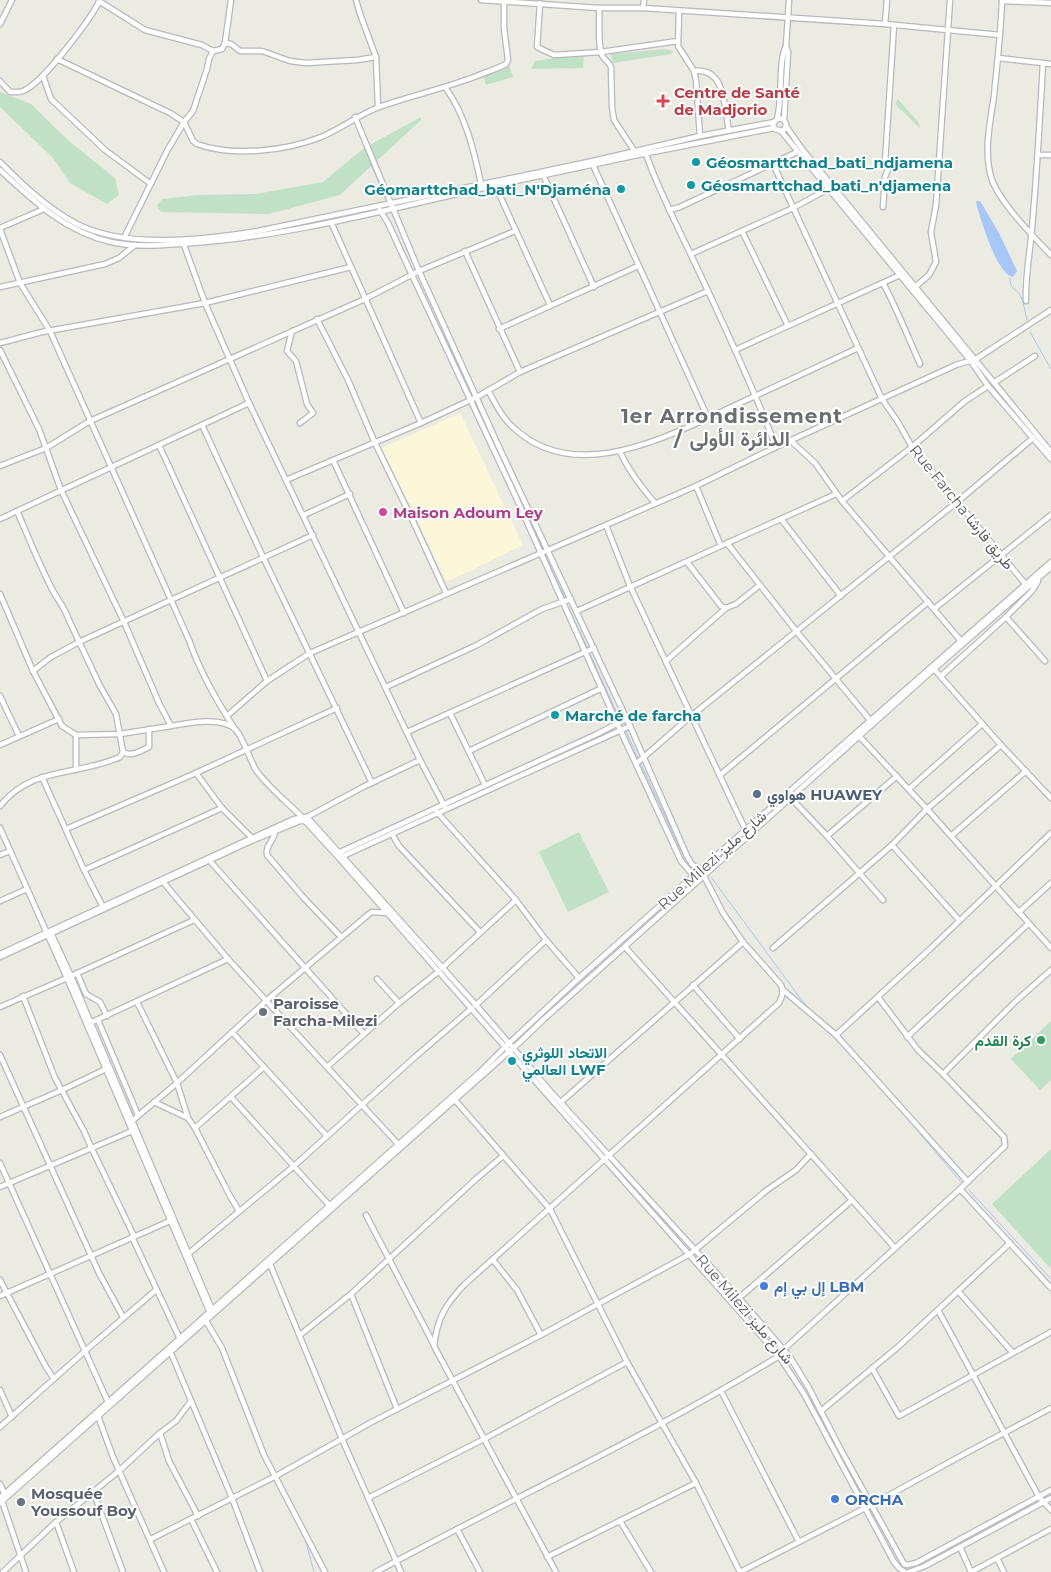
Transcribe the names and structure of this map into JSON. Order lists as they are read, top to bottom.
{
  "streets": {
    "street": ["Rue Farcha طريق فارشا", "Rue Milezi شارع مليز"]
  },
  "crossings": [
    ["Rue Farcha طريق فارشا", "Rue Milezi شارع مليز"]
  ],
  "districts": ["1er Arrondissement / الدائرة الأولى"],
  "places": {
    "health": ["Centre de Santé de Madjorio"],
    "other": [
      "Géosmarttchad_bati_ndjamena",
      "Géosmarttchad_bati_n'djamena",
      "Géomarttchad_bati_N'Djaména",
      "Maison Adoum Ley",
      "Marché de farcha",
      "هواوي HUAWEY",
      "Paroisse Farcha-Milezi",
      "كرة القدم",
      "الاتحاد اللوثري العالمي LWF",
      "إل بي إم LBM",
      "ORCHA",
      "Mosquée Youssouf Boy"
    ]
  }
}
